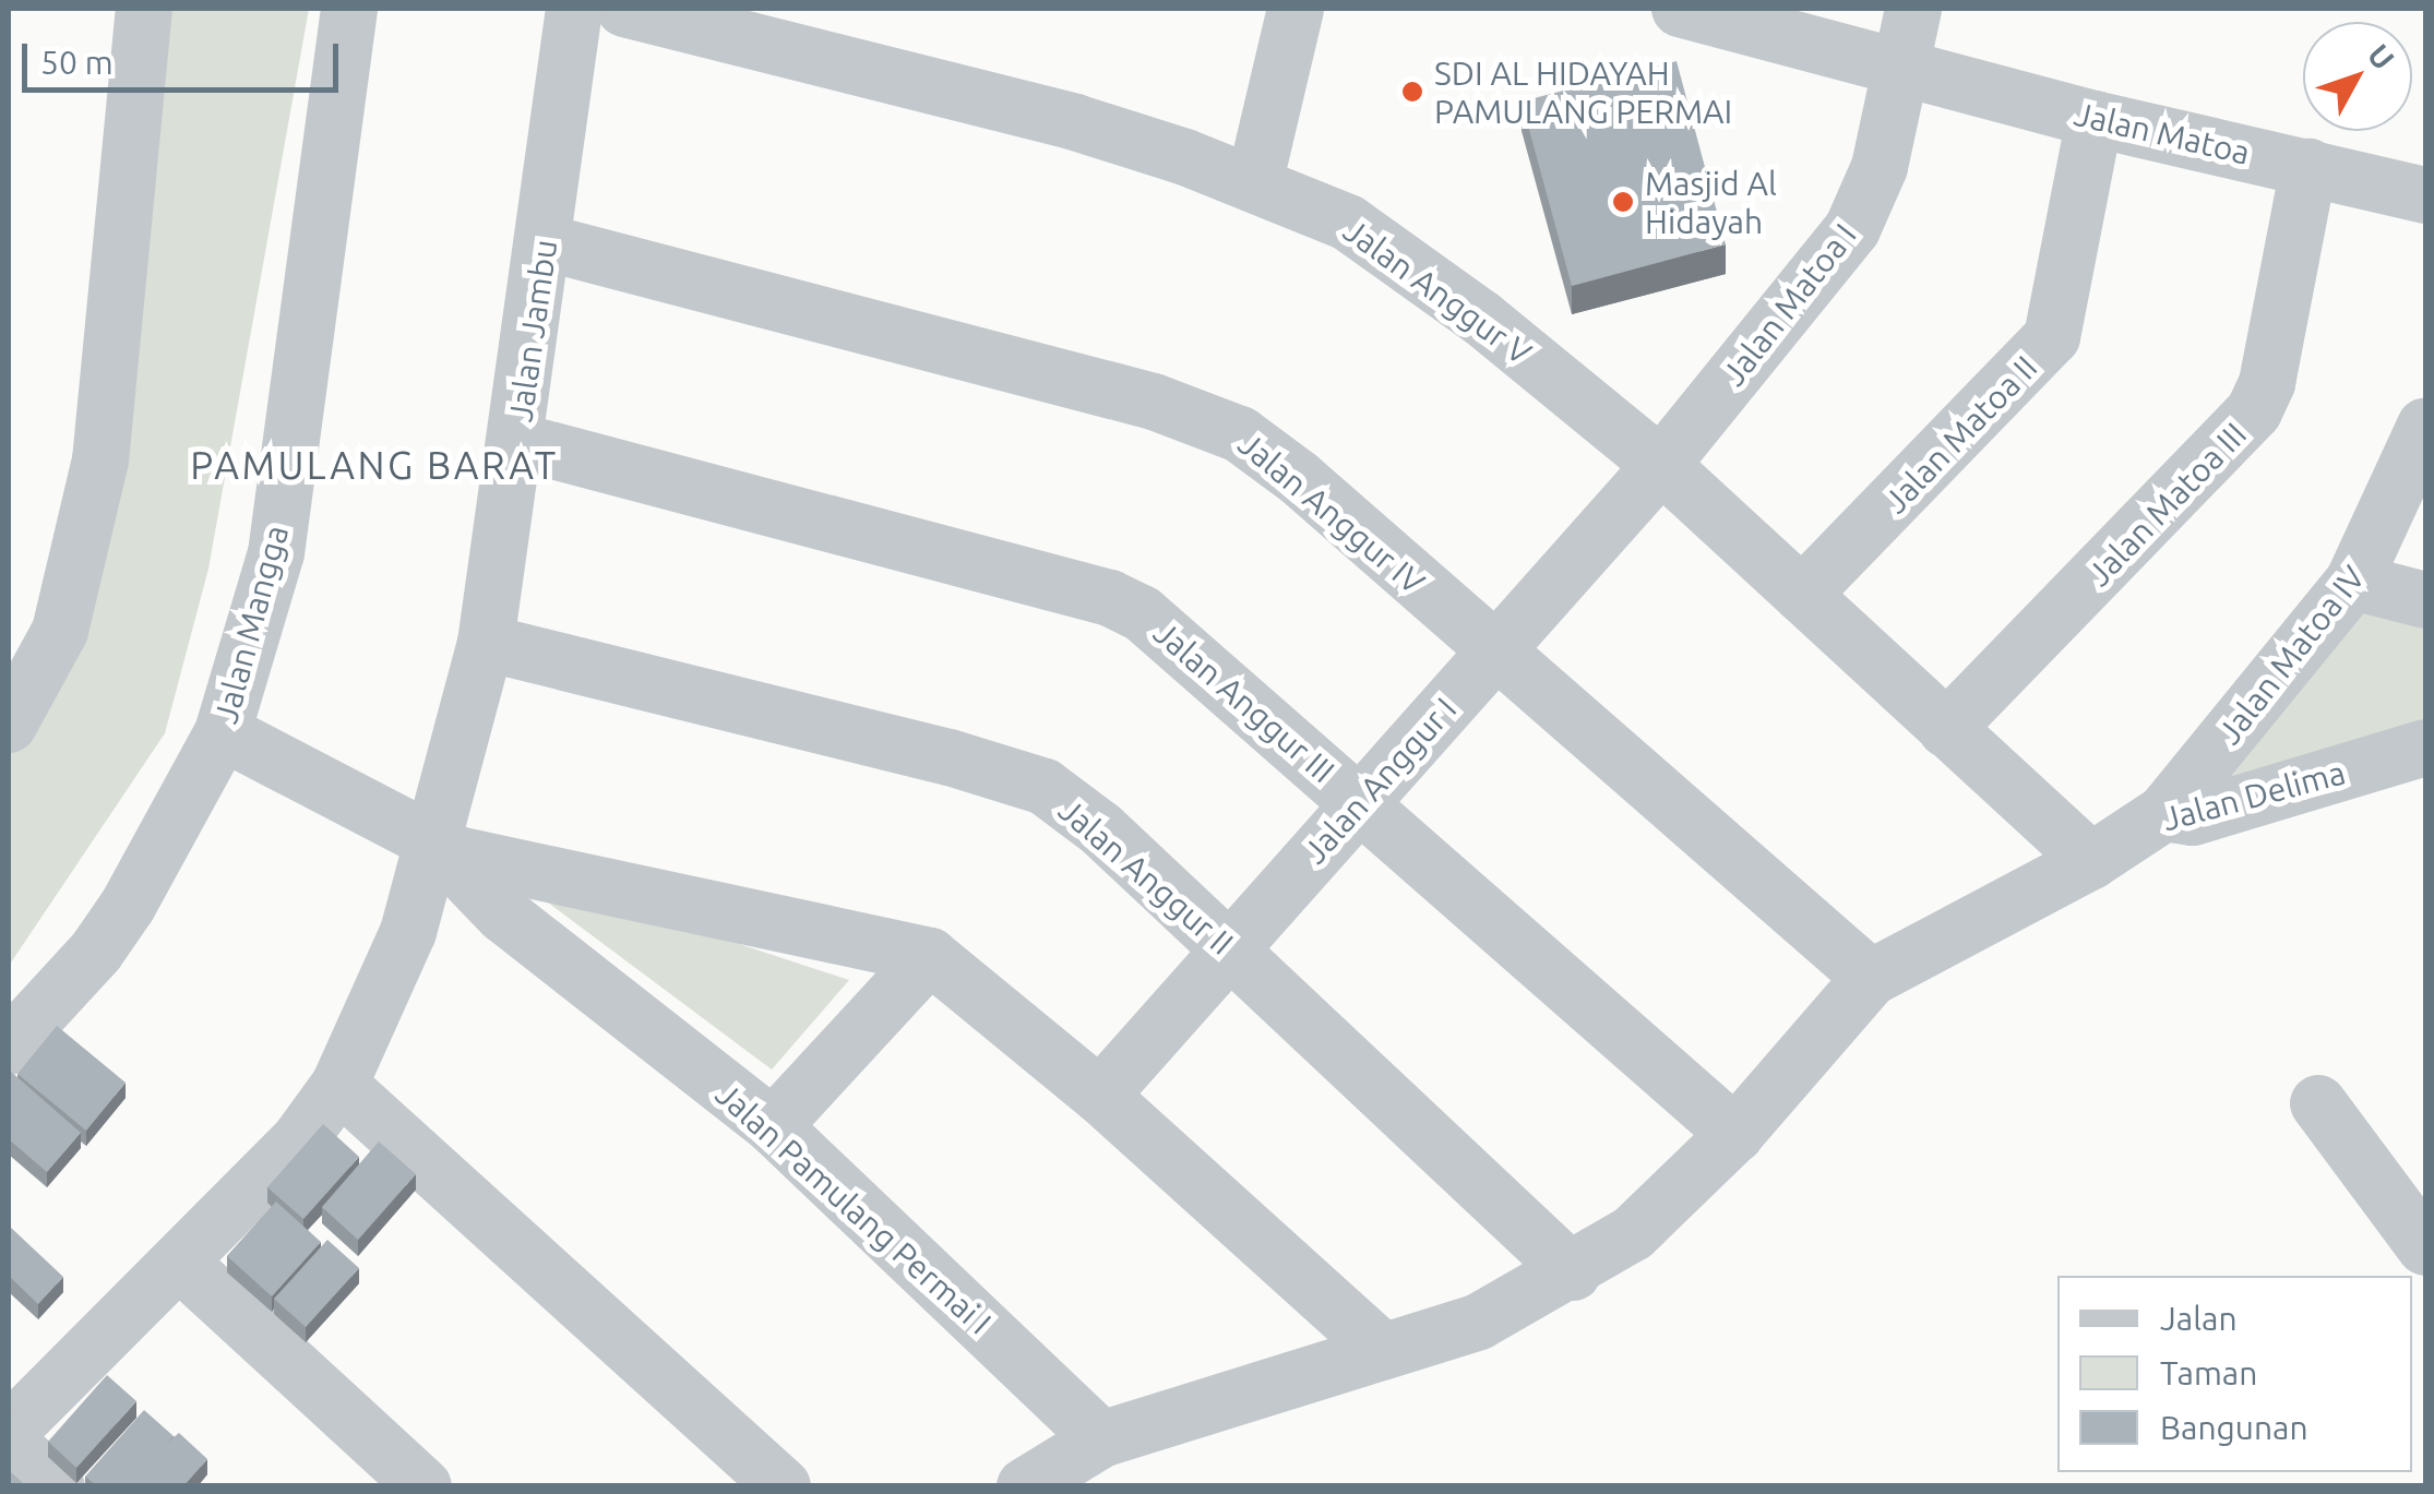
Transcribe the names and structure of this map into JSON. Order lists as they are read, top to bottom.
{
  "streets": {
    "street": [
      "Jalan Matoa",
      "Jalan Anggur V",
      "Jalan Matoa I",
      "Jalan Jambu",
      "Jalan Matoa II",
      "Jalan Matoa III",
      "Jalan Anggur IV",
      "Jalan Mangga",
      "Jalan Matoa IV",
      "Jalan Anggur III",
      "Jalan Anggur I",
      "Jalan Delima",
      "Jalan Anggur II",
      "Jalan Pamulang Permai I"
    ]
  },
  "crossings": [
    ["Jalan Matoa", "Jalan Matoa I"],
    ["Jalan Matoa", "Jalan Matoa II"],
    ["Jalan Matoa", "Jalan Matoa III"],
    ["Jalan Anggur V", "Jalan Matoa I"],
    ["Jalan Anggur V", "Jalan Matoa II"],
    ["Jalan Anggur V", "Jalan Matoa III"],
    ["Jalan Anggur V", "Jalan Anggur I"],
    ["Jalan Anggur V", "Jalan Delima"],
    ["Jalan Matoa I", "Jalan Anggur I"],
    ["Jalan Jambu", "Jalan Anggur IV"],
    ["Jalan Jambu", "Jalan Anggur III"],
    ["Jalan Jambu", "Jalan Anggur II"],
    ["Jalan Jambu", "Jalan Pamulang Permai I"],
    ["Jalan Anggur IV", "Jalan Anggur I"],
    ["Jalan Anggur IV", "Jalan Delima"],
    ["Jalan Matoa IV", "Jalan Delima"],
    ["Jalan Anggur III", "Jalan Anggur I"],
    ["Jalan Anggur I", "Jalan Anggur II"]
  ],
  "districts": ["PAMULANG BARAT"],
  "places": ["SDI AL HIDAYAH PAMULANG PERMAI", "Masjid Al Hidayah"],
  "legend": ["Jalan", "Taman", "Bangunan"],
  "scale_bar": "50 m",
  "north": "top right"
}
